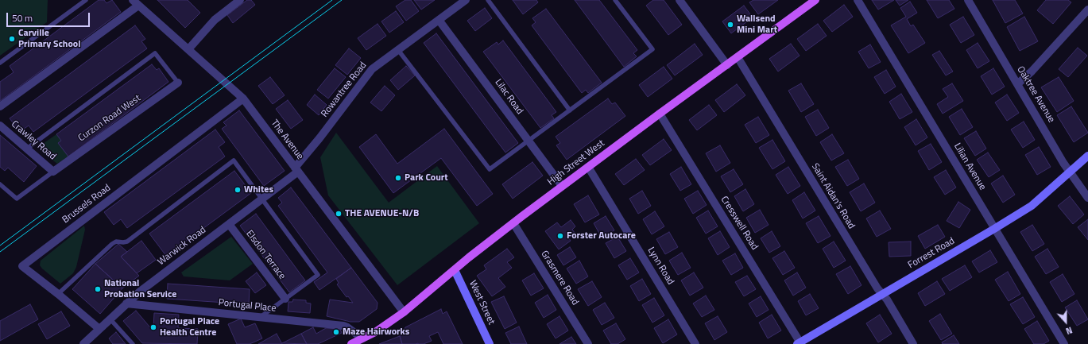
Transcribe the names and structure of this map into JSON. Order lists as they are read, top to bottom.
{
  "streets": {
    "main road": ["High Street West"],
    "street": [
      "Rowantree Road",
      "Oaktree Avenue",
      "Lilac Road",
      "Curzon Road West",
      "The Avenue",
      "Crawley Road",
      "Lilian Avenue",
      "Saint Aidan's Road",
      "Brussels Road",
      "Cresswell Road",
      "Warwick Road",
      "Forrest Road",
      "Elsdon Terrace",
      "Lynn Road",
      "Grasmere Road",
      "West Street",
      "Portugal Place"
    ]
  },
  "crossings": [
    ["Rowantree Road", "Lilac Road"],
    ["Rowantree Road", "The Avenue"],
    ["Rowantree Road", "Warwick Road"],
    ["Oaktree Avenue", "Forrest Road"],
    ["Lilac Road", "High Street West"],
    ["Curzon Road West", "Crawley Road"],
    ["The Avenue", "High Street West"],
    ["The Avenue", "Brussels Road"],
    ["The Avenue", "Warwick Road"],
    ["High Street West", "Saint Aidan's Road"],
    ["High Street West", "Cresswell Road"],
    ["High Street West", "Lynn Road"],
    ["High Street West", "Grasmere Road"],
    ["High Street West", "West Street"],
    ["High Street West", "Portugal Place"],
    ["Lilian Avenue", "Forrest Road"],
    ["Saint Aidan's Road", "Forrest Road"],
    ["Brussels Road", "Warwick Road"],
    ["Cresswell Road", "Forrest Road"],
    ["Warwick Road", "Elsdon Terrace"],
    ["Warwick Road", "Portugal Place"]
  ],
  "places": [
    "Wallsend Mini Mart",
    "Carville Primary School",
    "Park Court",
    "Whites",
    "THE AVENUE-N/B",
    "Forster Autocare",
    "National Probation Service",
    "Portugal Place Health Centre",
    "Maze Hairworks"
  ],
  "scale_bar": "50 m",
  "north": "bottom"
}
